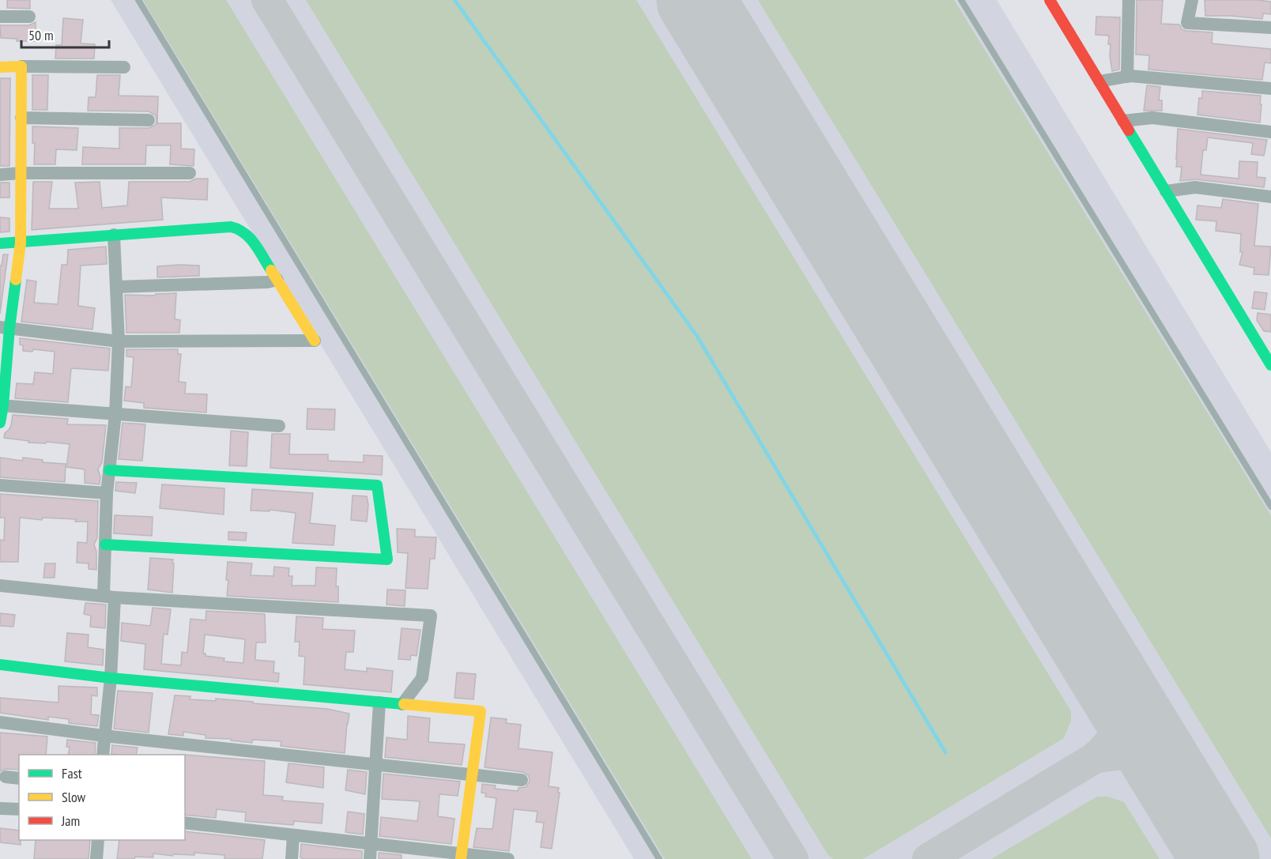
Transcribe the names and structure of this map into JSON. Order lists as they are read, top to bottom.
{
  "legend": ["Fast", "Slow", "Jam"],
  "scale_bar": "50 m"
}
